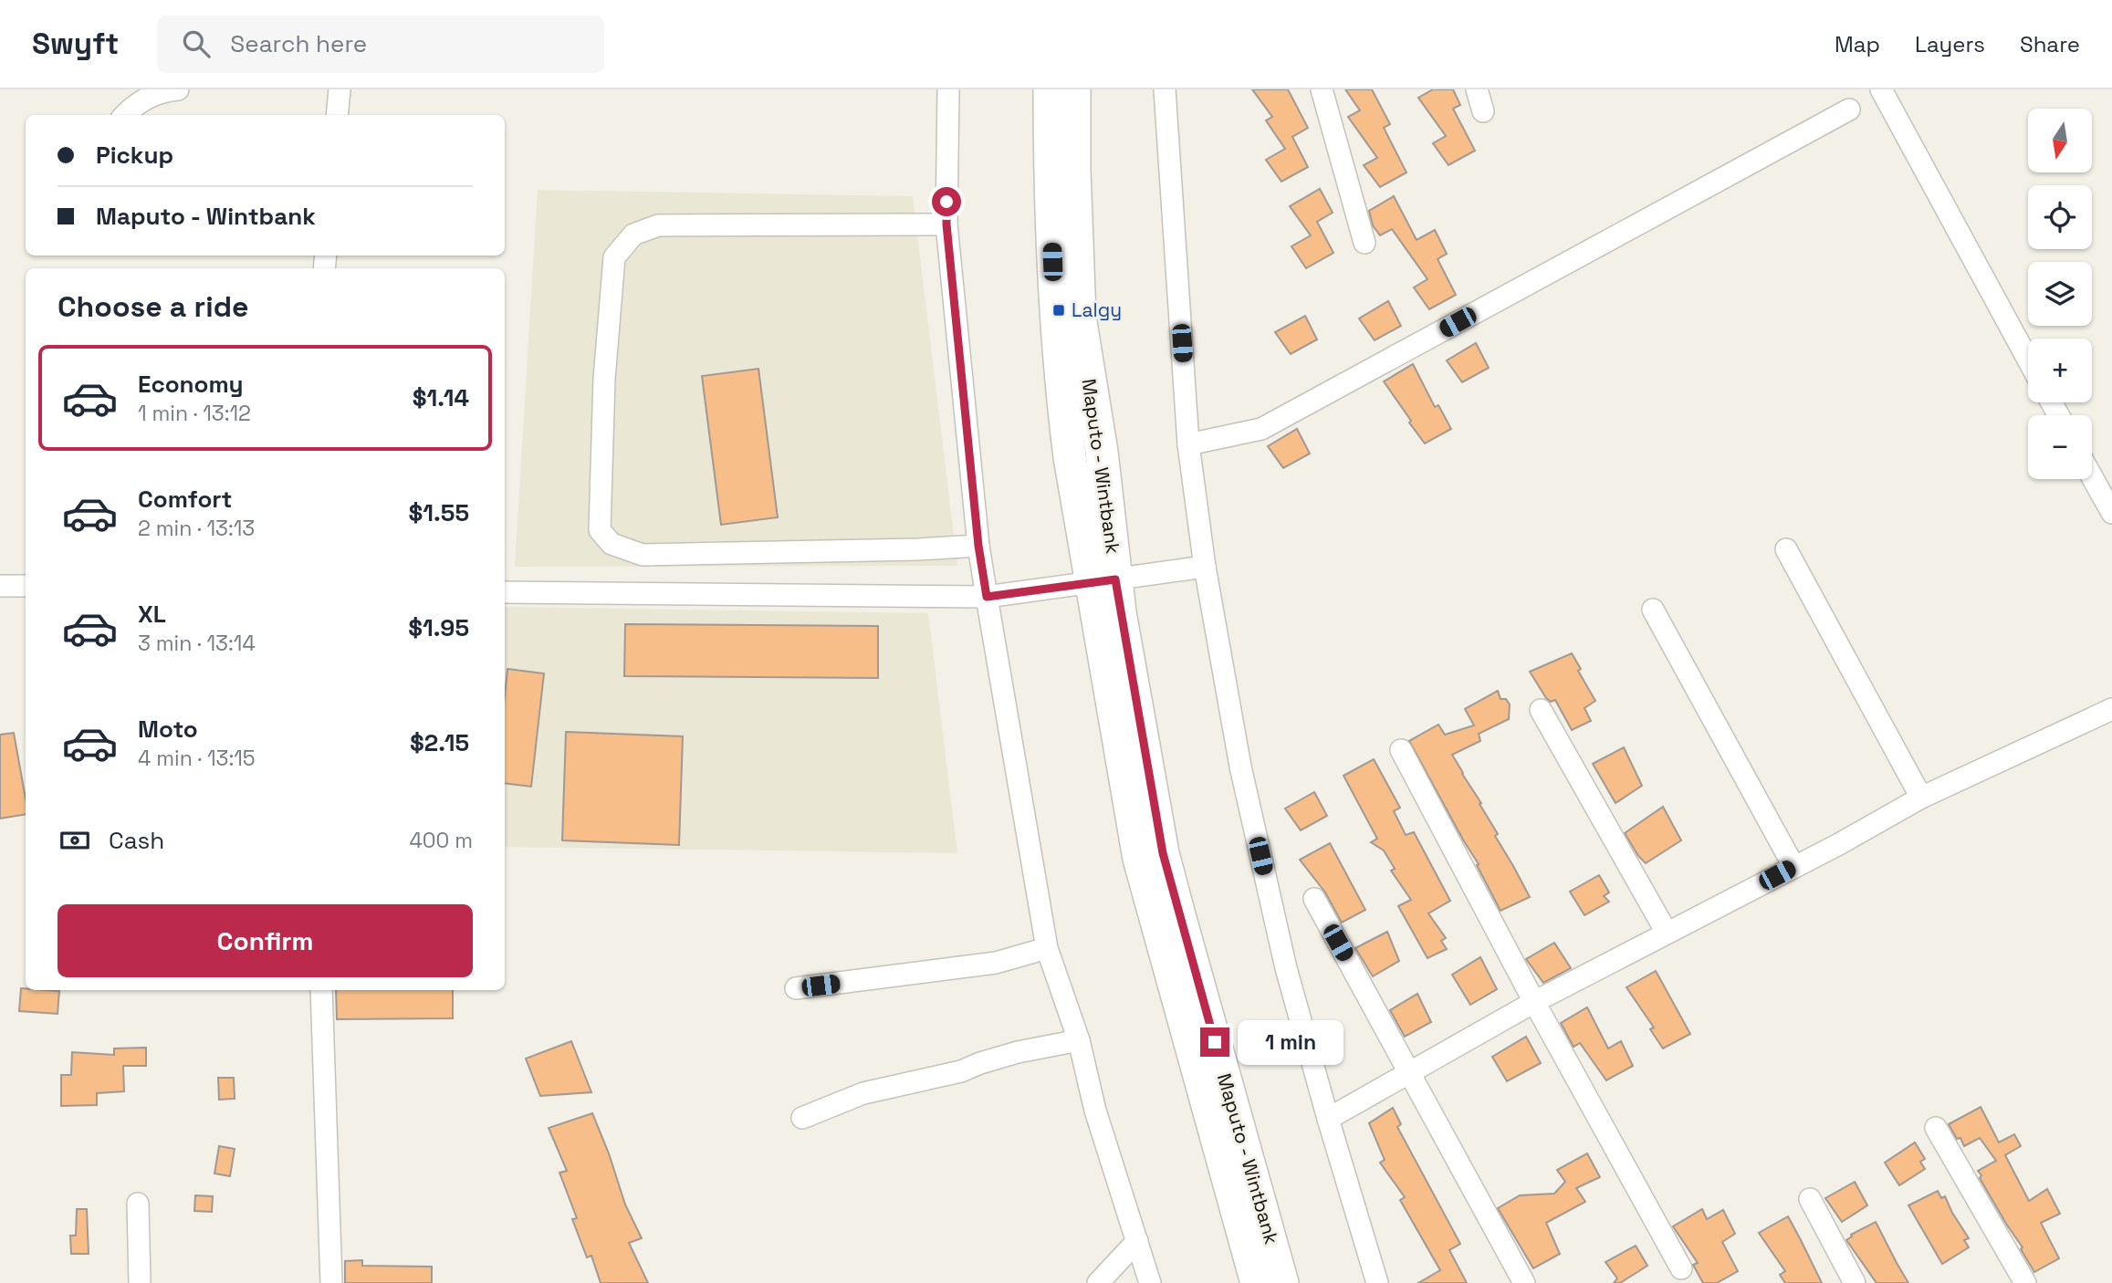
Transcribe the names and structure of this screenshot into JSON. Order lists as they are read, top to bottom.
{
  "streets": {
    "highway": ["Maputo - Wintbank"]
  },
  "places": {
    "transit": ["Lalgy"]
  },
  "north": "bottom",
  "page": {
    "header": "Swyft",
    "search": "Search here",
    "nav": ["Map", "Layers", "Share"],
    "map_buttons": ["+", "−"],
    "banner": ["Pickup", "Maputo - Wintbank"],
    "heading": "Choose a ride",
    "list": [
      {
        "name": "Economy",
        "note": "1 min · 13:12",
        "value": "$1.14"
      },
      {
        "name": "Comfort",
        "note": "2 min · 13:13",
        "value": "$1.55"
      },
      {
        "name": "XL",
        "note": "3 min · 13:14",
        "value": "$1.95"
      },
      {
        "name": "Moto",
        "note": "4 min · 13:15",
        "value": "$2.15"
      }
    ],
    "pay": ["Cash", "400 m"],
    "buttons": "Confirm",
    "bubble": "1 min"
  }
}
